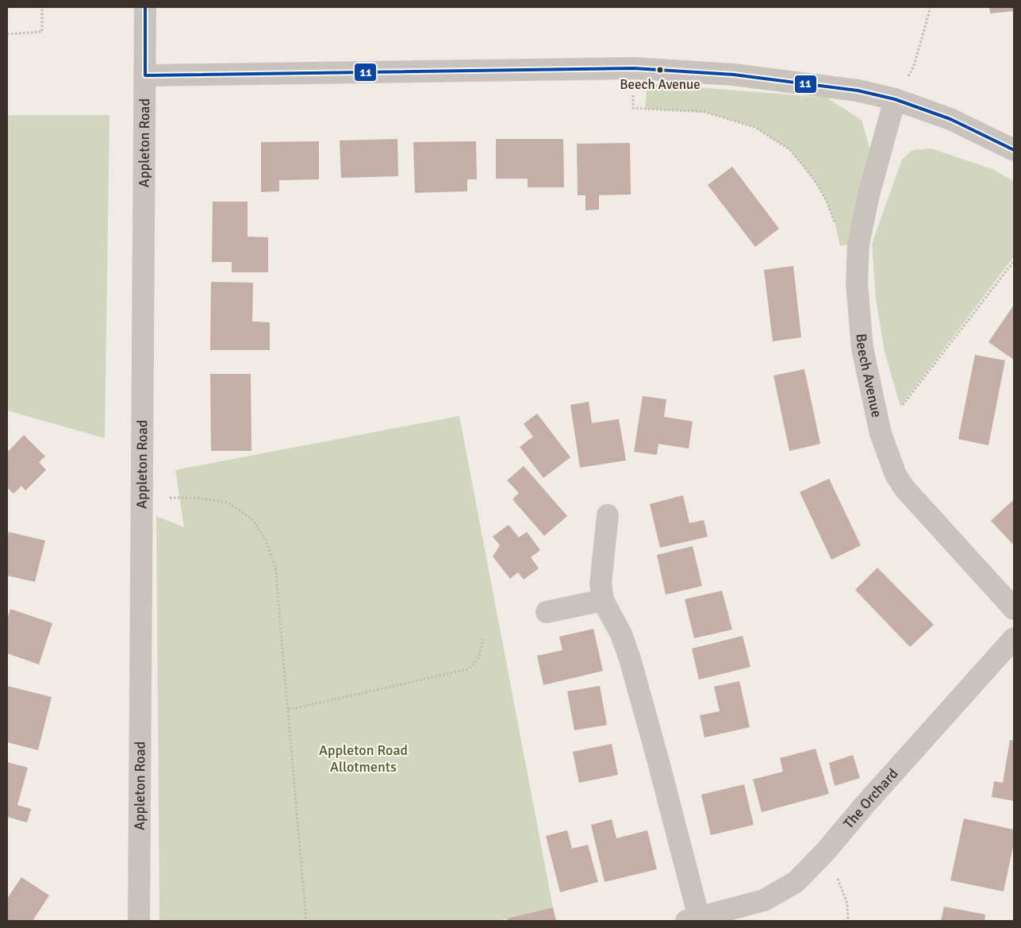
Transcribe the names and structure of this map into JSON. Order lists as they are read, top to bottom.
{
  "streets": {
    "street": ["Appleton Road", "Beech Avenue", "The Orchard"]
  },
  "parks": ["Appleton Road Allotments"],
  "places": ["Beech Avenue"],
  "lines": ["transit line 11"]
}
